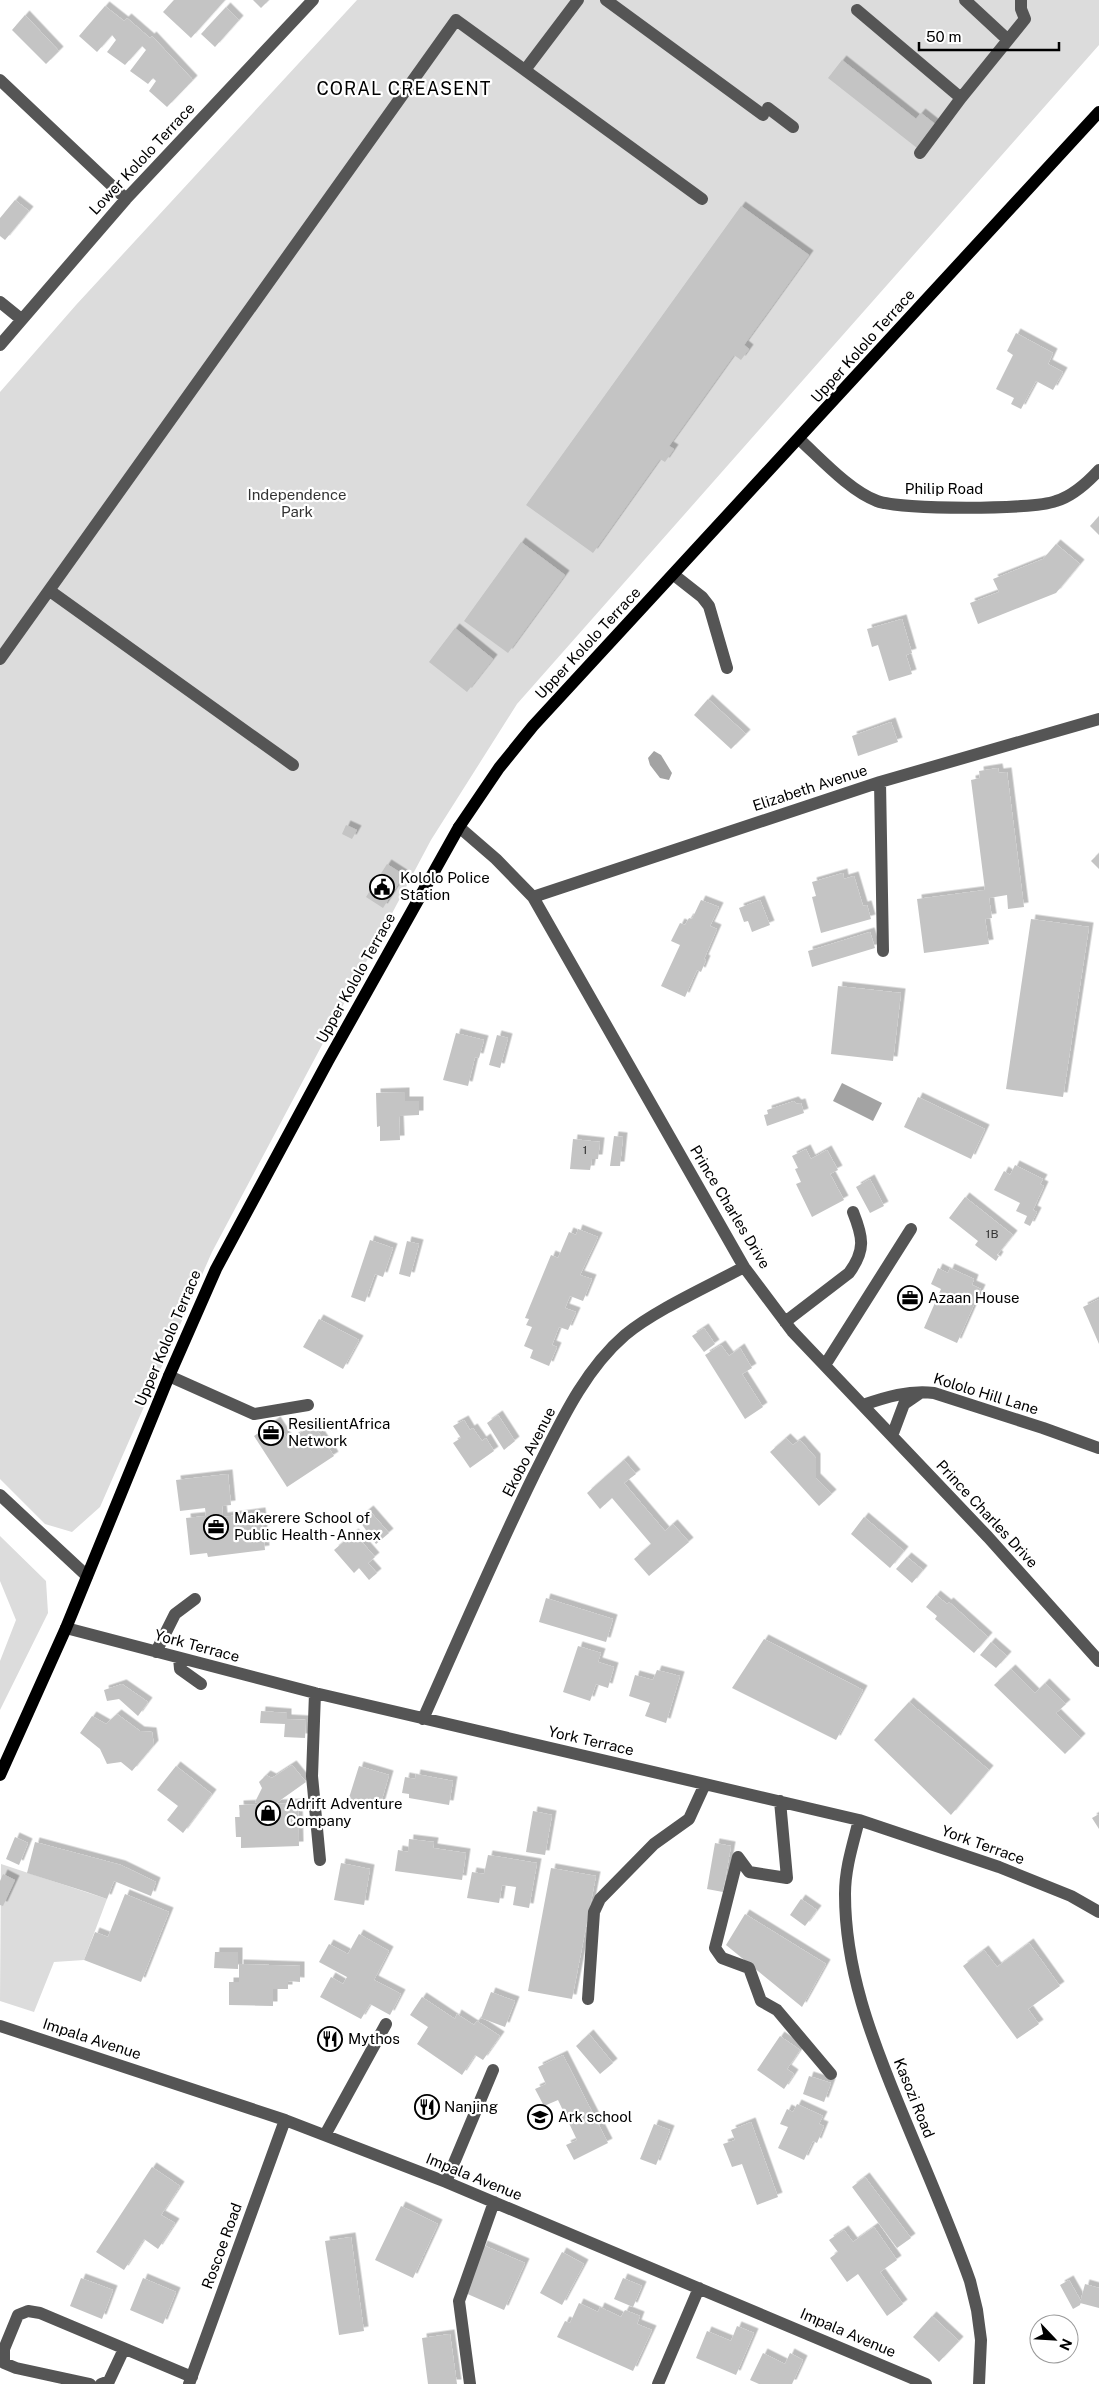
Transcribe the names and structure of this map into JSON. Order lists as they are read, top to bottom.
{
  "streets": {
    "main road": ["Upper Kololo Terrace"],
    "street": [
      "Lower Kololo Terrace",
      "Philip Road",
      "Elizabeth Avenue",
      "Prince Charles Drive",
      "Kololo Hill Lane",
      "Ekobo Avenue",
      "York Terrace",
      "Impala Avenue",
      "Kasozi Road",
      "Roscoe Road"
    ]
  },
  "crossings": [
    ["Upper Kololo Terrace", "Philip Road"],
    ["Upper Kololo Terrace", "Prince Charles Drive"],
    ["Upper Kololo Terrace", "York Terrace"],
    ["Elizabeth Avenue", "Prince Charles Drive"],
    ["Prince Charles Drive", "Kololo Hill Lane"],
    ["Prince Charles Drive", "Ekobo Avenue"],
    ["Ekobo Avenue", "York Terrace"],
    ["York Terrace", "Kasozi Road"],
    ["Impala Avenue", "Roscoe Road"]
  ],
  "districts": ["CORAL CREASENT"],
  "parks": ["Independence Park"],
  "places": {
    "public building": ["Kololo Police Station"],
    "office": ["Azaan House", "ResilientAfrica Network", "Makerere School of Public Health - Annex"],
    "shop": ["Adrift Adventure Company"],
    "restaurant": ["Mythos", "Nanjing"],
    "school or university": ["Ark school"]
  },
  "house_numbers": ["1", "1B"],
  "scale_bar": "50 m",
  "north": "bottom right"
}
